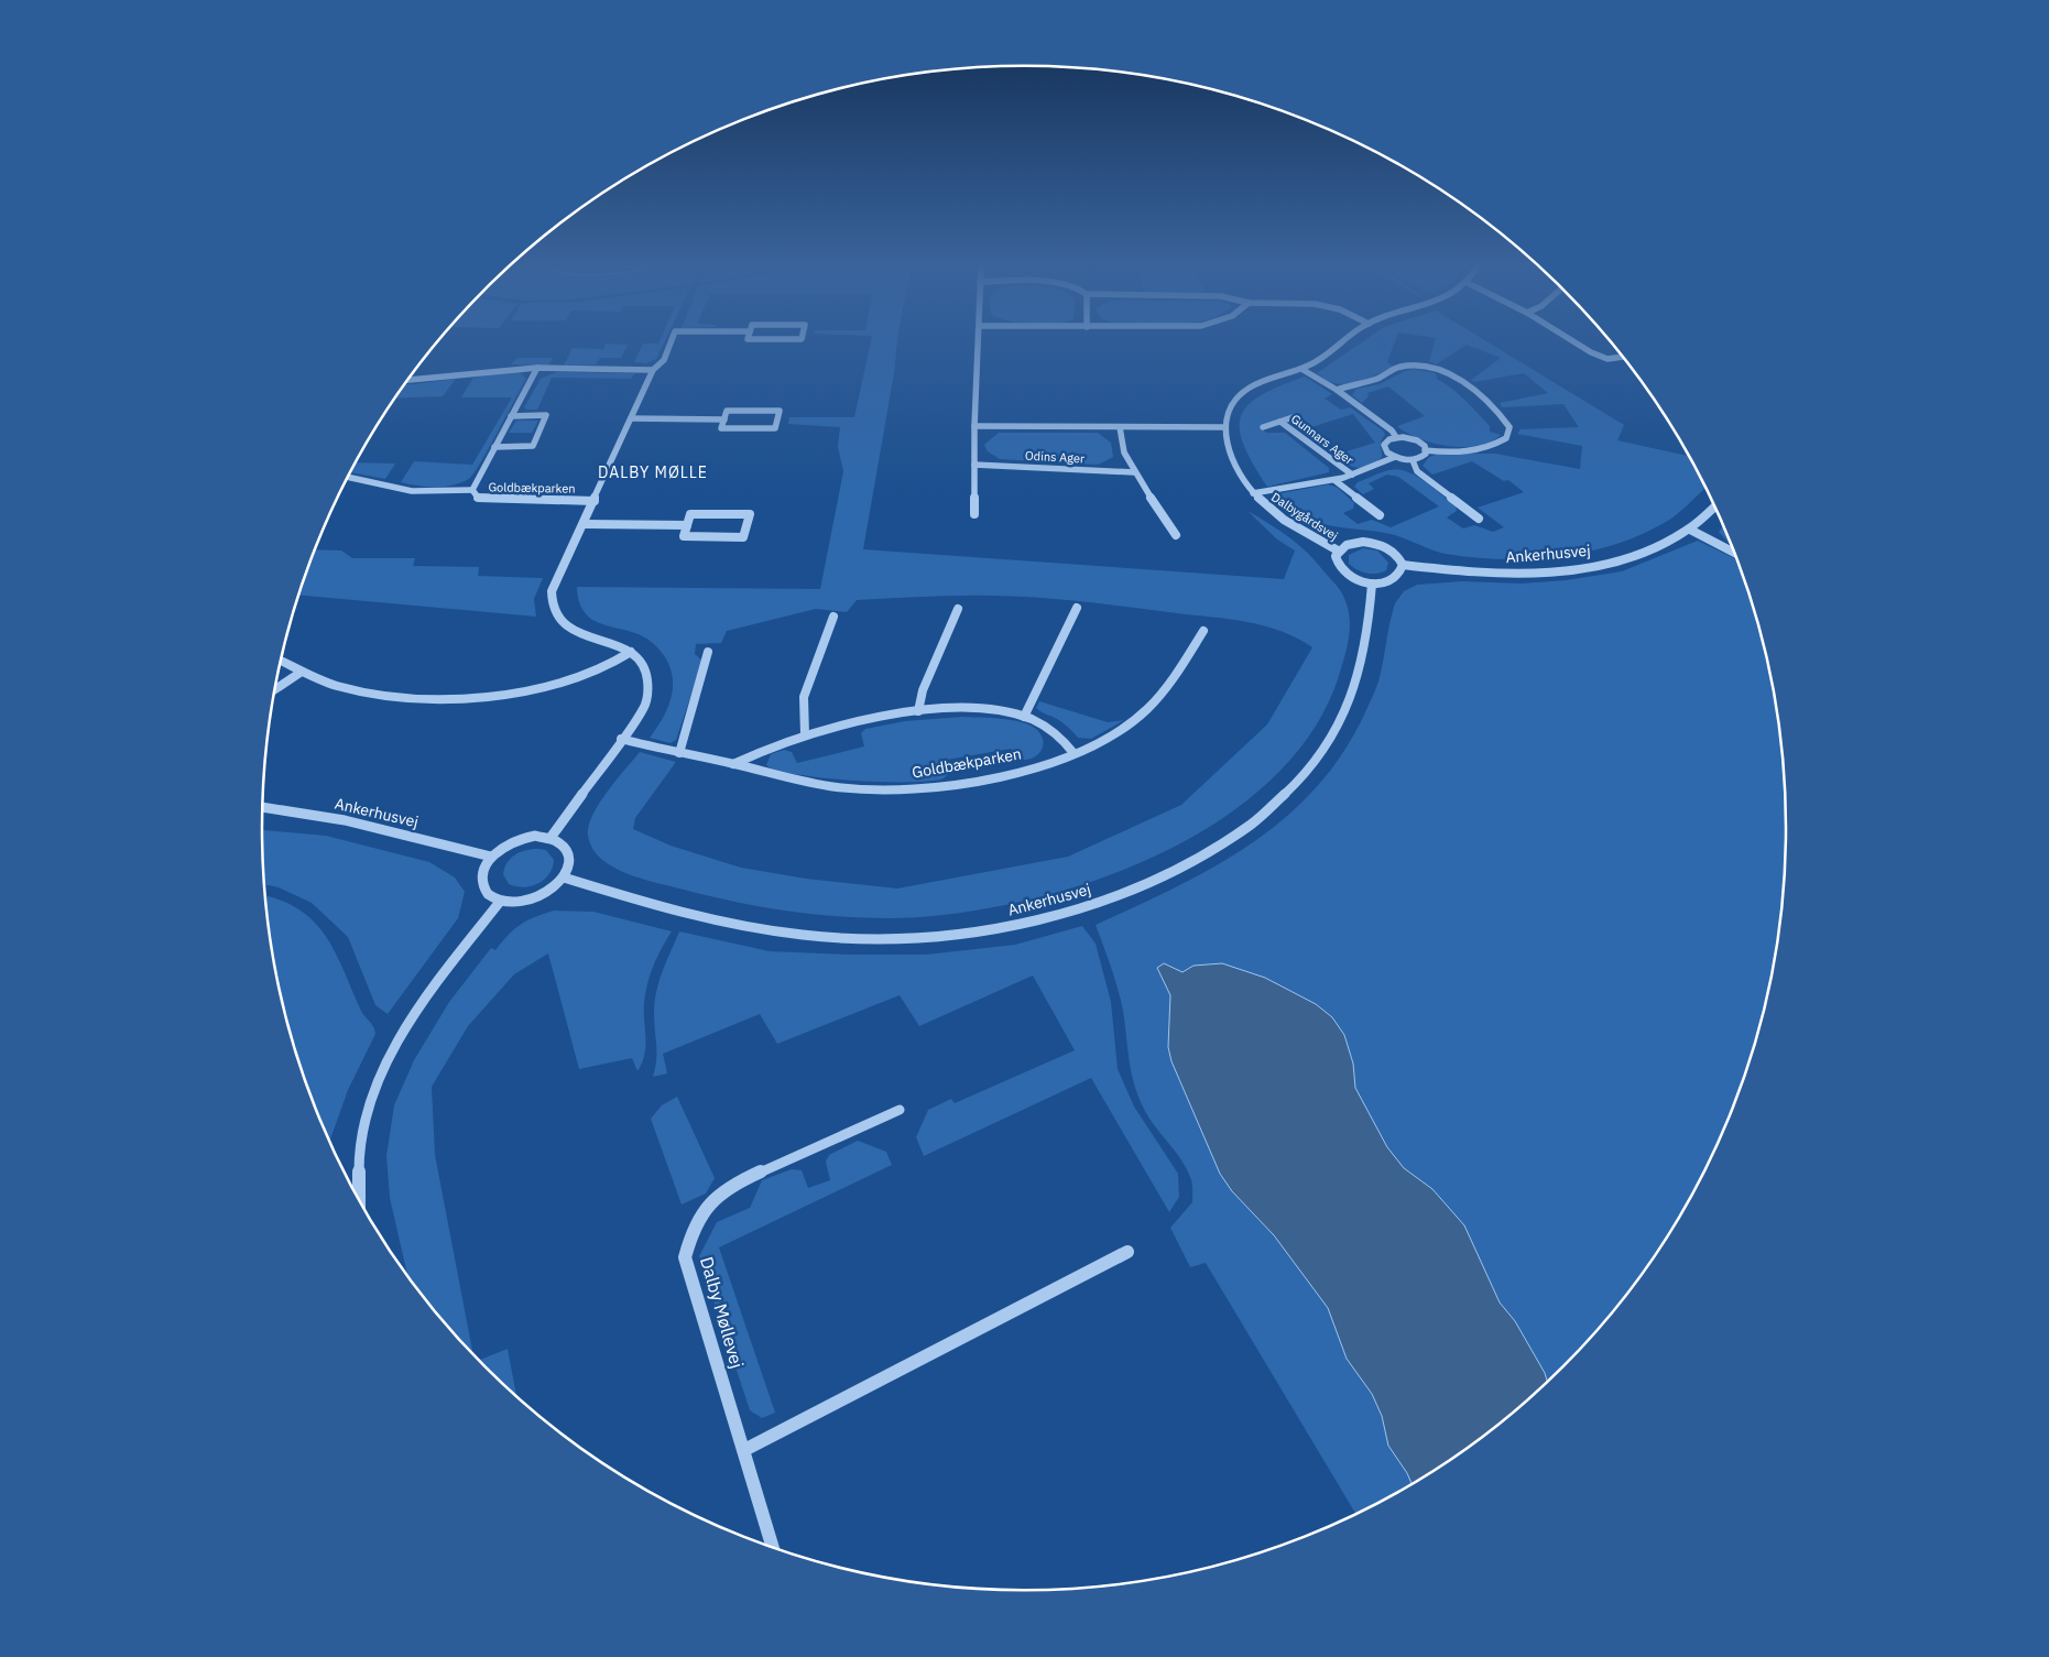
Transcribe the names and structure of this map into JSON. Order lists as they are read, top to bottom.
{
  "streets": {
    "street": [
      "Gunnars Ager",
      "Odins Ager",
      "Goldbækparken",
      "Dalbygårdsvej",
      "Ankerhusvej",
      "Dalby Møllevej"
    ]
  },
  "crossings": [
    ["Gunnars Ager", "Dalbygårdsvej"],
    ["Odins Ager", "Dalbygårdsvej"],
    ["Dalbygårdsvej", "Ankerhusvej"]
  ],
  "districts": ["DALBY MØLLE"]
}
